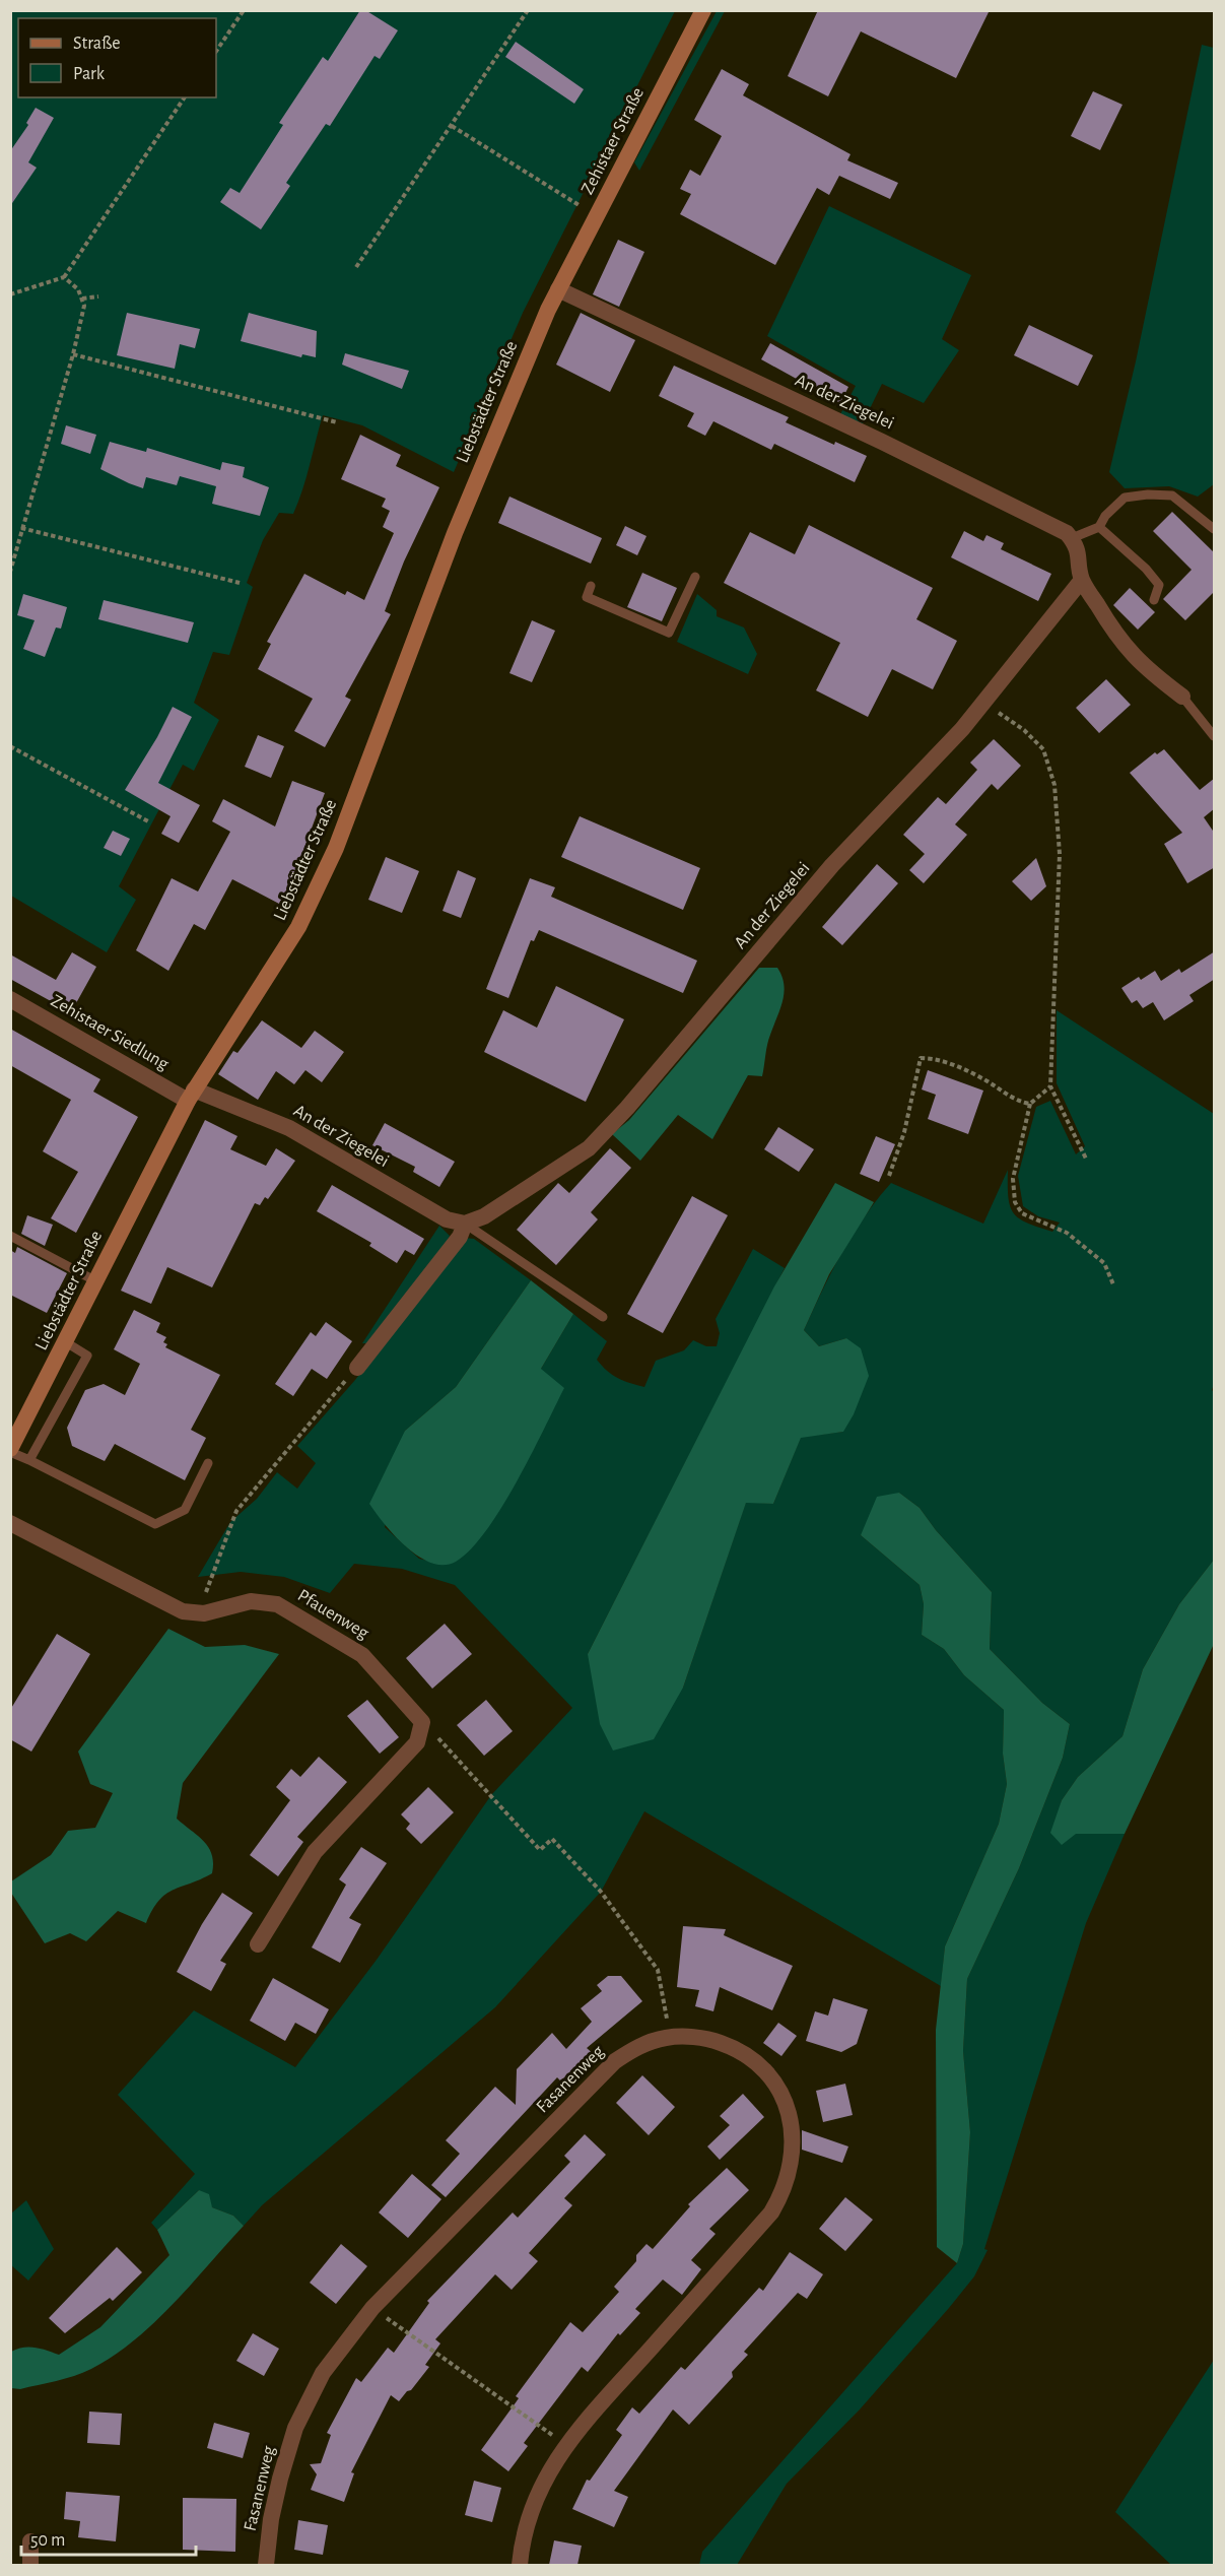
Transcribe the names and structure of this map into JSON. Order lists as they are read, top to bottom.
{
  "streets": {
    "main road": ["Zehistaer Straße", "Liebstädter Straße"],
    "street": [
      "An der Ziegelei",
      "Zehistaer Siedlung",
      "Pfauenweg",
      "Fasanenweg"
    ]
  },
  "crossings": [
    ["Zehistaer Straße", "Liebstädter Straße"],
    ["Zehistaer Straße", "An der Ziegelei"],
    ["Liebstädter Straße", "An der Ziegelei"],
    ["Liebstädter Straße", "Zehistaer Siedlung"],
    ["An der Ziegelei", "Zehistaer Siedlung"]
  ],
  "legend": ["Straße", "Park"],
  "scale_bar": "50 m"
}
